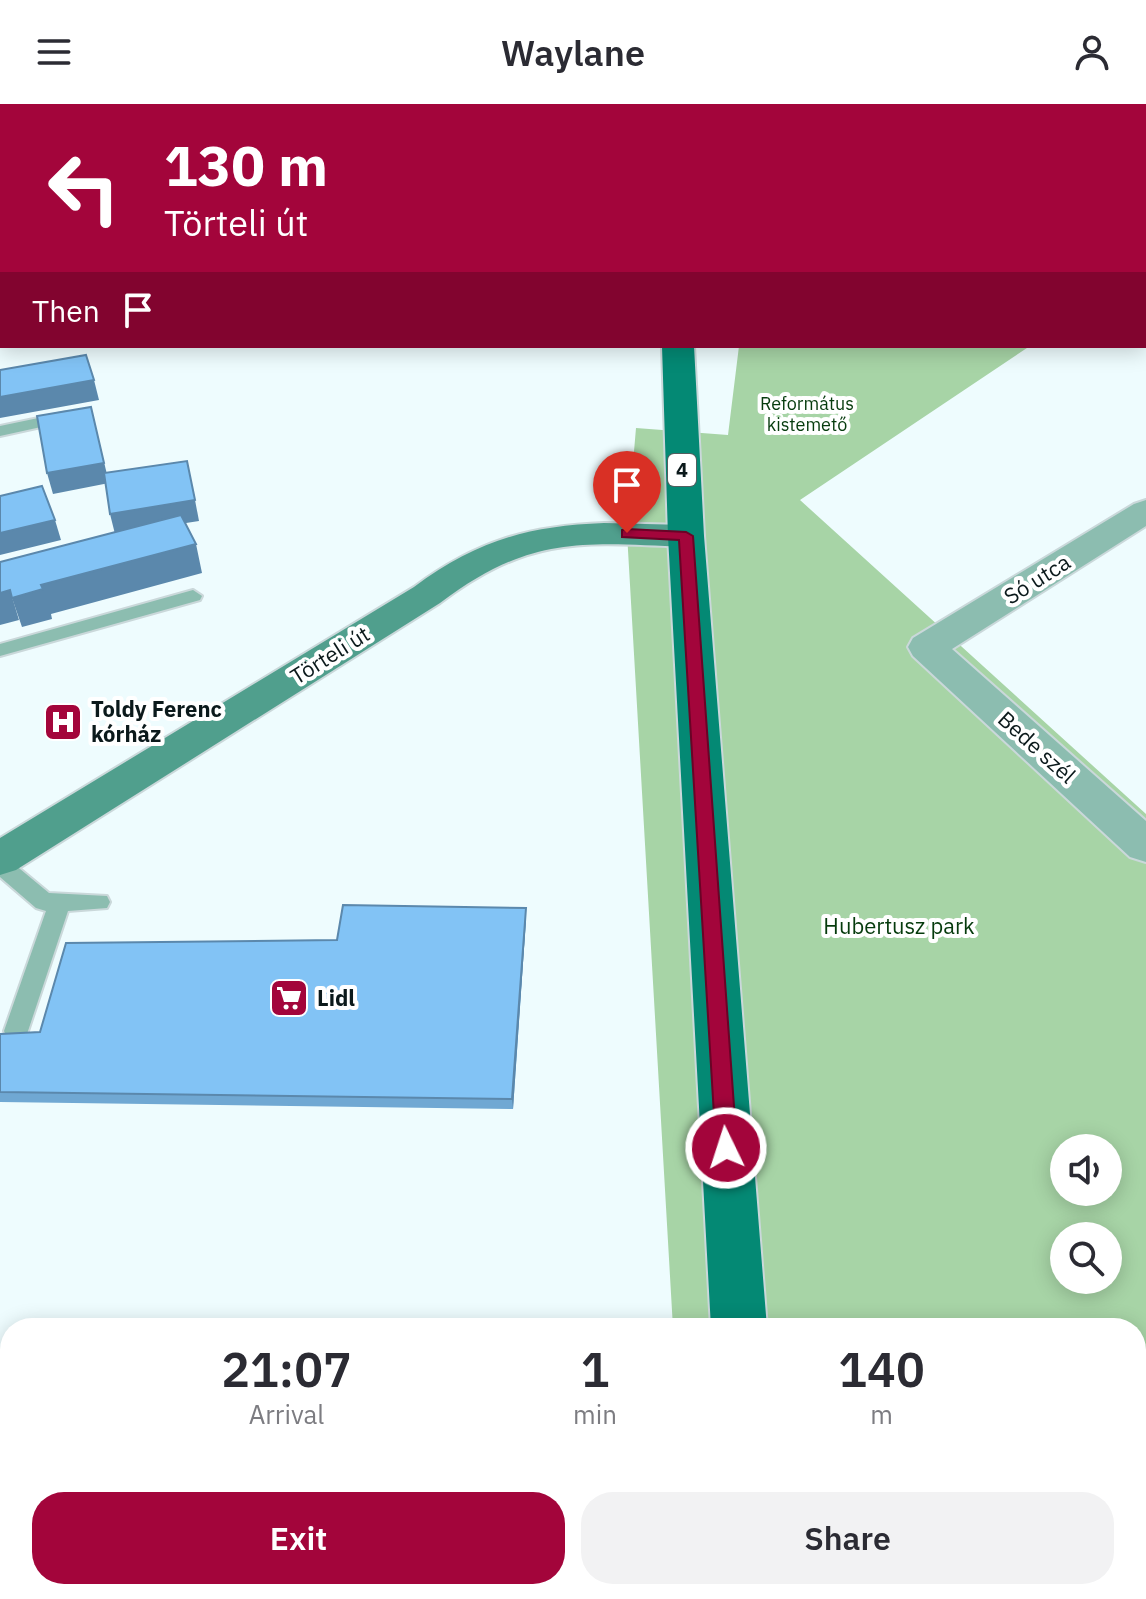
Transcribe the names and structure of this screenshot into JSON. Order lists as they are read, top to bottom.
{
  "streets": {
    "main road": ["4", "Törteli út"],
    "street": ["Só utca", "Bede szél"]
  },
  "crossings": [
    ["4", "Törteli út"],
    ["Só utca", "Bede szél"]
  ],
  "parks": ["Református kistemető", "Hubertusz park"],
  "places": {
    "hospital": ["Toldy Ferenc kórház"],
    "supermarket": ["Lidl"]
  },
  "page": {
    "header": "Waylane",
    "turn": ["130 m", "Törteli út"],
    "then": "Then",
    "eta": [
      "21:07",
      "Arrival",
      "1",
      "min",
      "140",
      "m"
    ],
    "buttons": ["Exit", "Share"]
  }
}
